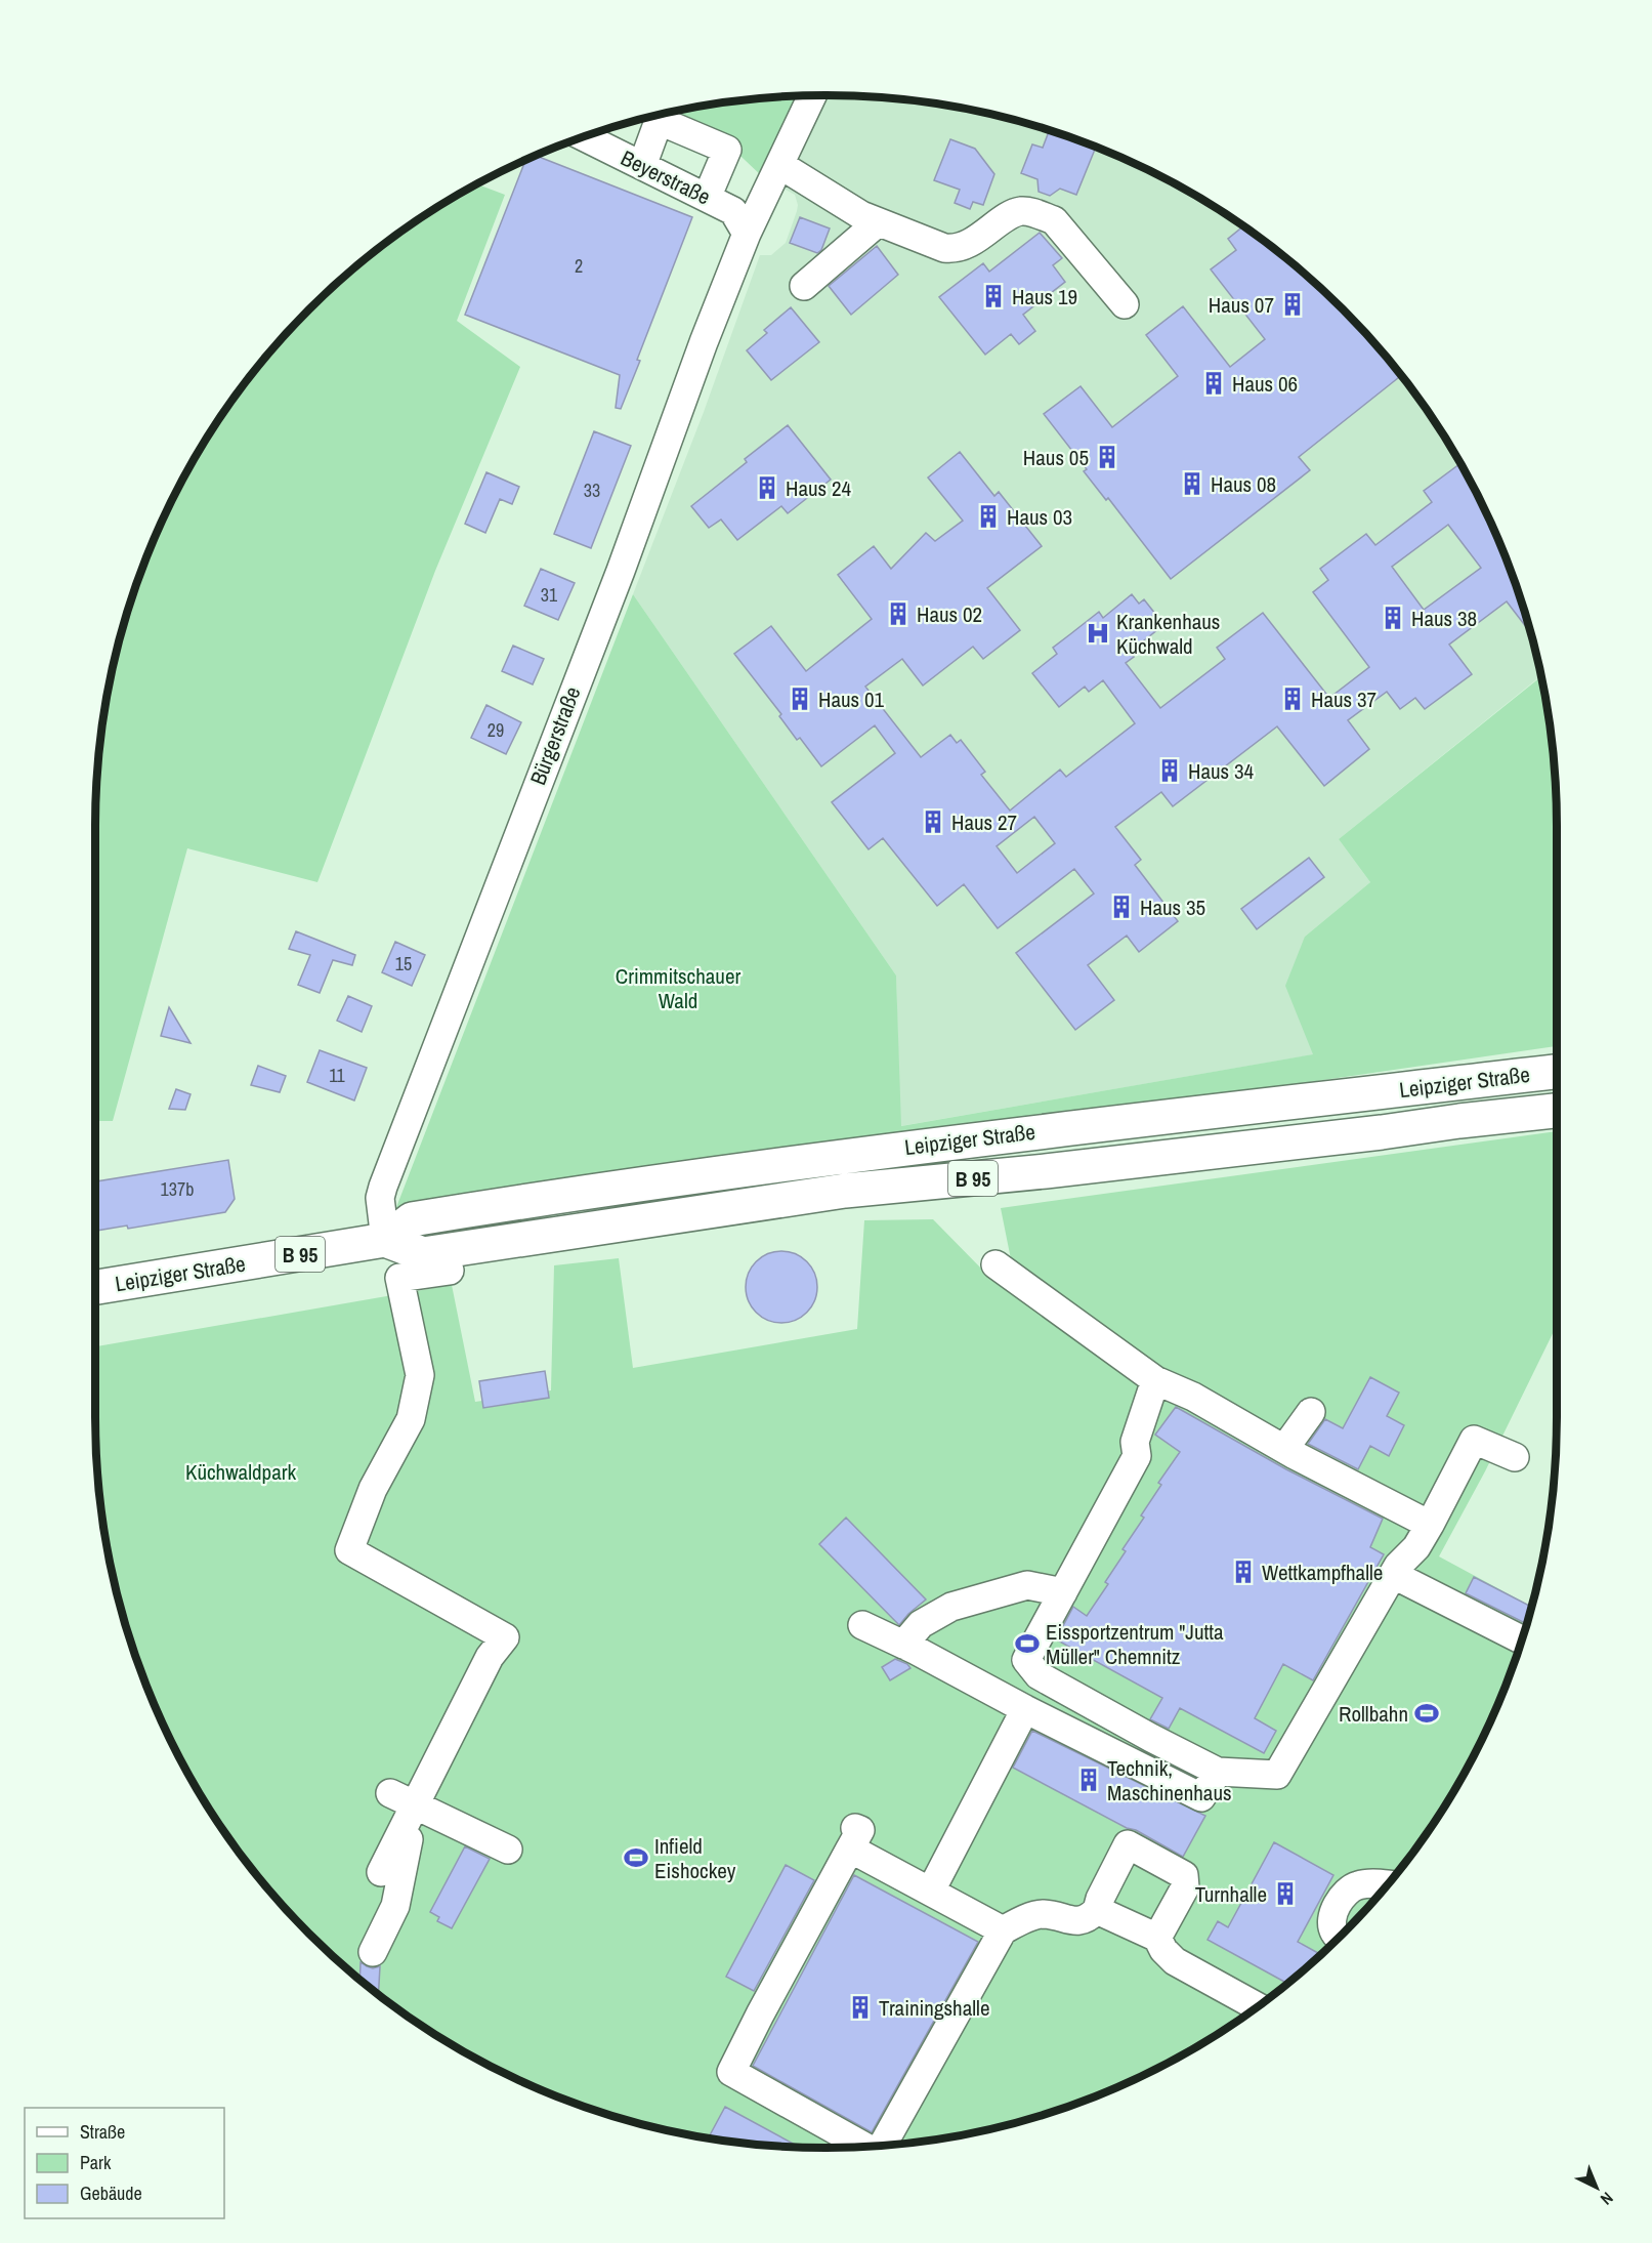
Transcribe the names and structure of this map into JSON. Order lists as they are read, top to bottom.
{
  "streets": {
    "main road": ["Leipziger Straße", "B 95"],
    "street": ["Beyerstraße", "Bürgerstraße"]
  },
  "crossings": [
    ["Beyerstraße", "Bürgerstraße"],
    ["Bürgerstraße", "Leipziger Straße"]
  ],
  "parks": ["Crimmitschauer Wald", "Küchwaldpark"],
  "places": {
    "building": [
      "Haus 19",
      "Haus 07",
      "Haus 06",
      "Haus 05",
      "Haus 08",
      "Haus 24",
      "Haus 03",
      "Haus 02",
      "Haus 38",
      "Haus 01",
      "Haus 37",
      "Haus 34",
      "Haus 27",
      "Haus 35",
      "Wettkampfhalle",
      "Technik, Maschinenhaus",
      "Turnhalle",
      "Trainingshalle"
    ],
    "hospital": ["Krankenhaus Küchwald"],
    "sports": ["Eissportzentrum \"Jutta Müller\" Chemnitz", "Rollbahn", "Infield Eishockey"]
  },
  "house_numbers": [
    "2",
    "33",
    "31",
    "29",
    "15",
    "11",
    "137b"
  ],
  "legend": ["Straße", "Park", "Gebäude"],
  "north": "bottom right"
}
